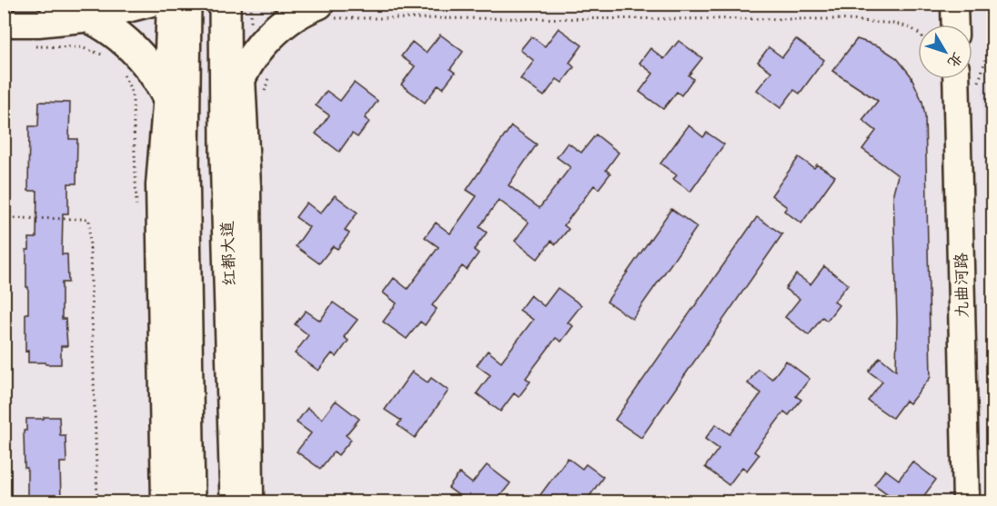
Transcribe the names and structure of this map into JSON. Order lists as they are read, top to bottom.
{
  "streets": {
    "main road": ["红都大道"],
    "street": ["九曲河路"]
  },
  "north": "bottom right"
}
